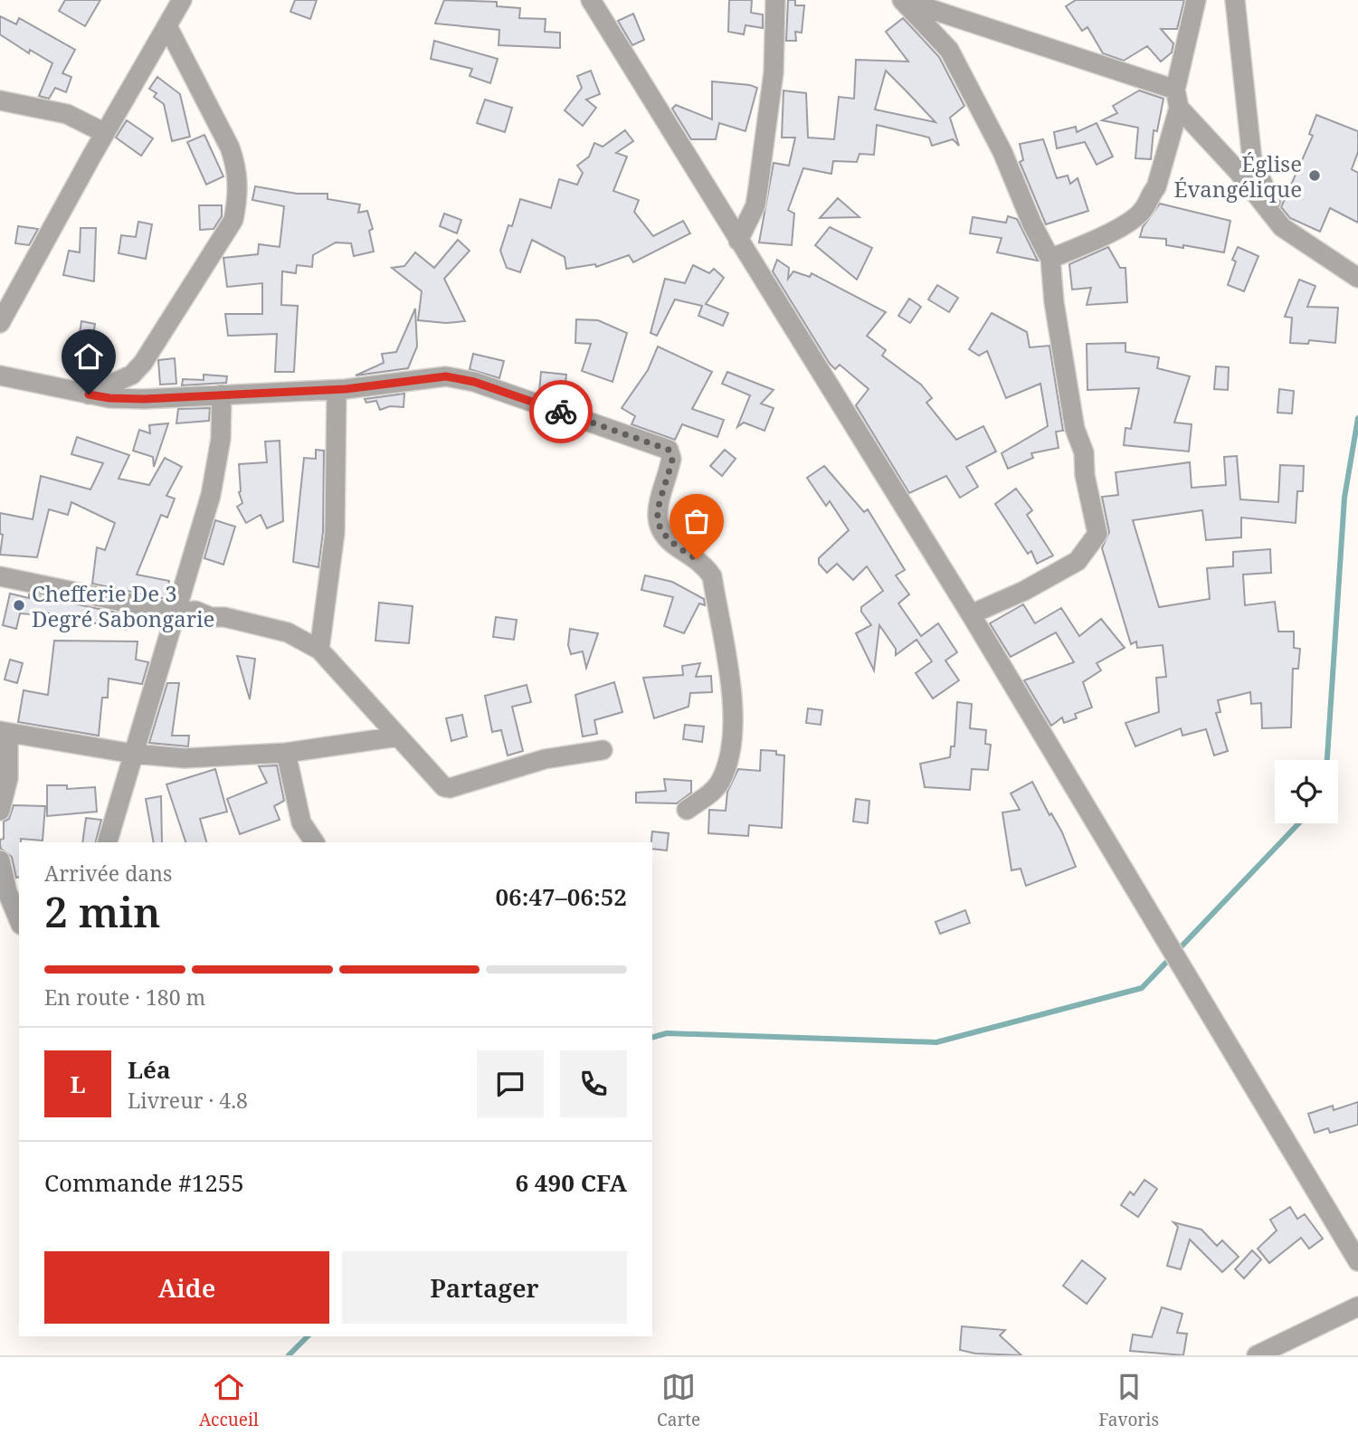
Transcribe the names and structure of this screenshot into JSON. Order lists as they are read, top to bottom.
{
  "places": ["Église Évangélique", "Chefferie De 3 Degré Sabongarie"],
  "page": {
    "heading": ["2 min", "Arrivée dans", "06:47–06:52"],
    "panel": [
      "Léa",
      "Livreur · 4.8",
      "Commande #1255",
      "6 490 CFA"
    ],
    "bar": "En route · 180 m",
    "round": "L",
    "buttons": ["Aide", "Partager"],
    "tabs": ["Accueil", "Carte", "Favoris"]
  }
}
